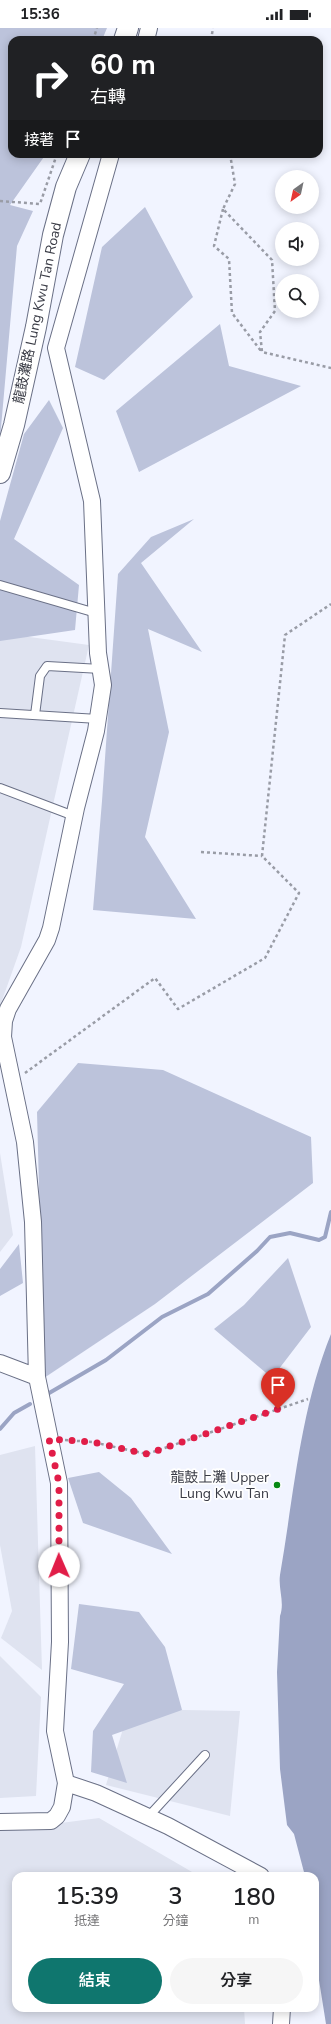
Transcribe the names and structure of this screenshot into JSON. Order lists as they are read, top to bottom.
{
  "streets": {
    "street": ["龍鼓灘路 Lung Kwu Tan Road"]
  },
  "places": ["龍鼓上灘 Upper Lung Kwu Tan"],
  "north": "bottom left",
  "page": {
    "status": "15:36",
    "turn": ["60 m", "右轉"],
    "then": "接著",
    "eta": [
      "15:39",
      "抵達",
      "3",
      "分鐘",
      "180",
      "m"
    ],
    "buttons": ["結束", "分享"]
  }
}
